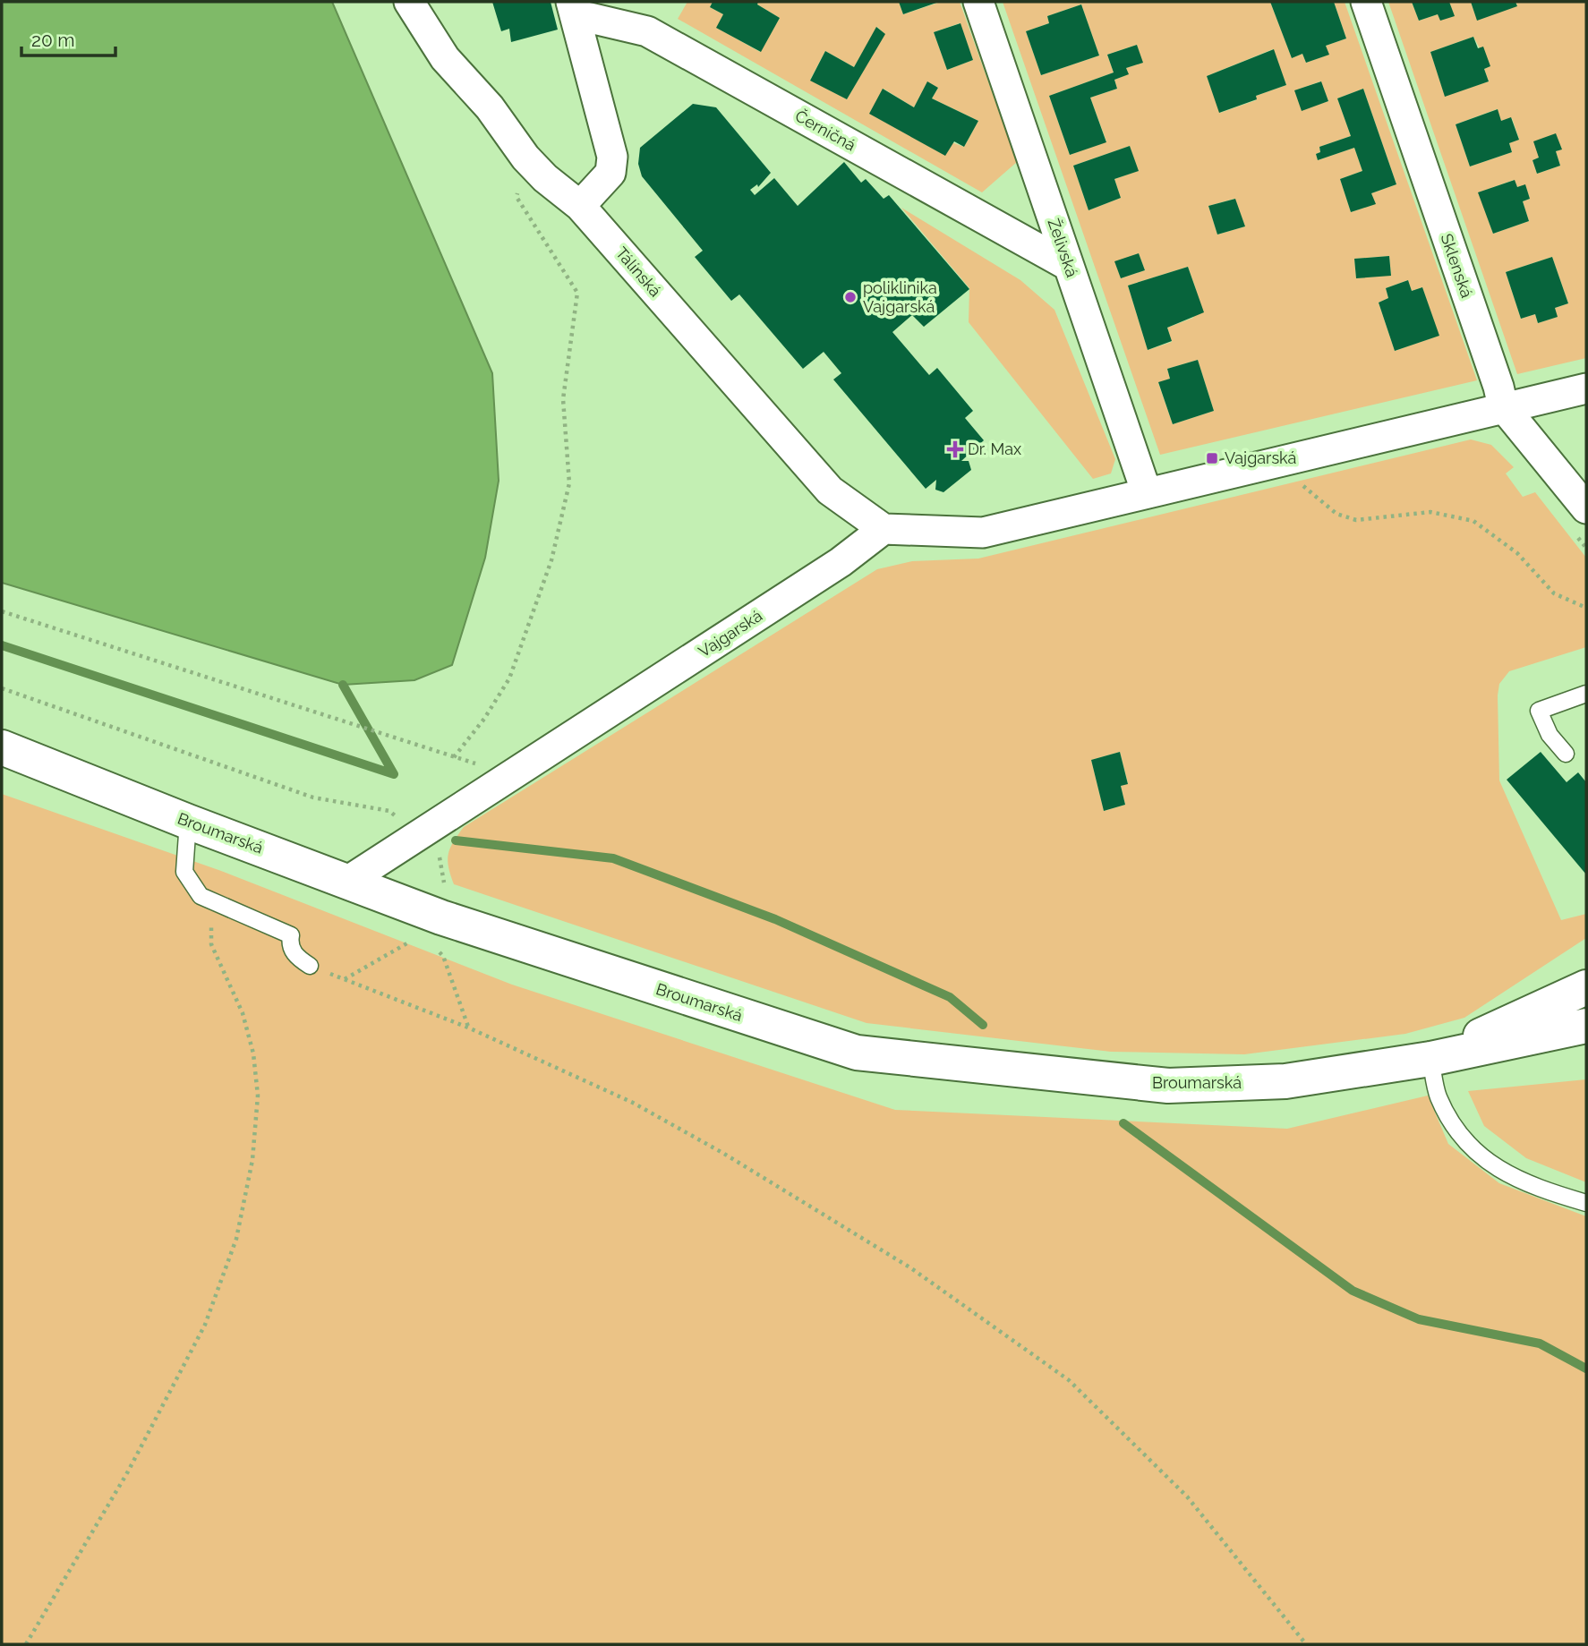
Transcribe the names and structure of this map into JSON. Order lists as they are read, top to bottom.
{
  "streets": {
    "street": [
      "Černičná",
      "Želivská",
      "Sklenská",
      "Tálínská",
      "Vajgarská",
      "Broumarská"
    ]
  },
  "crossings": [
    ["Černičná", "Želivská"],
    ["Černičná", "Tálínská"],
    ["Tálínská", "Vajgarská"],
    ["Vajgarská", "Broumarská"]
  ],
  "places": {
    "other": ["poliklinika Vajgarská"],
    "health": ["Dr. Max"],
    "transit": ["Vajgarská"]
  },
  "scale_bar": "20 m"
}
